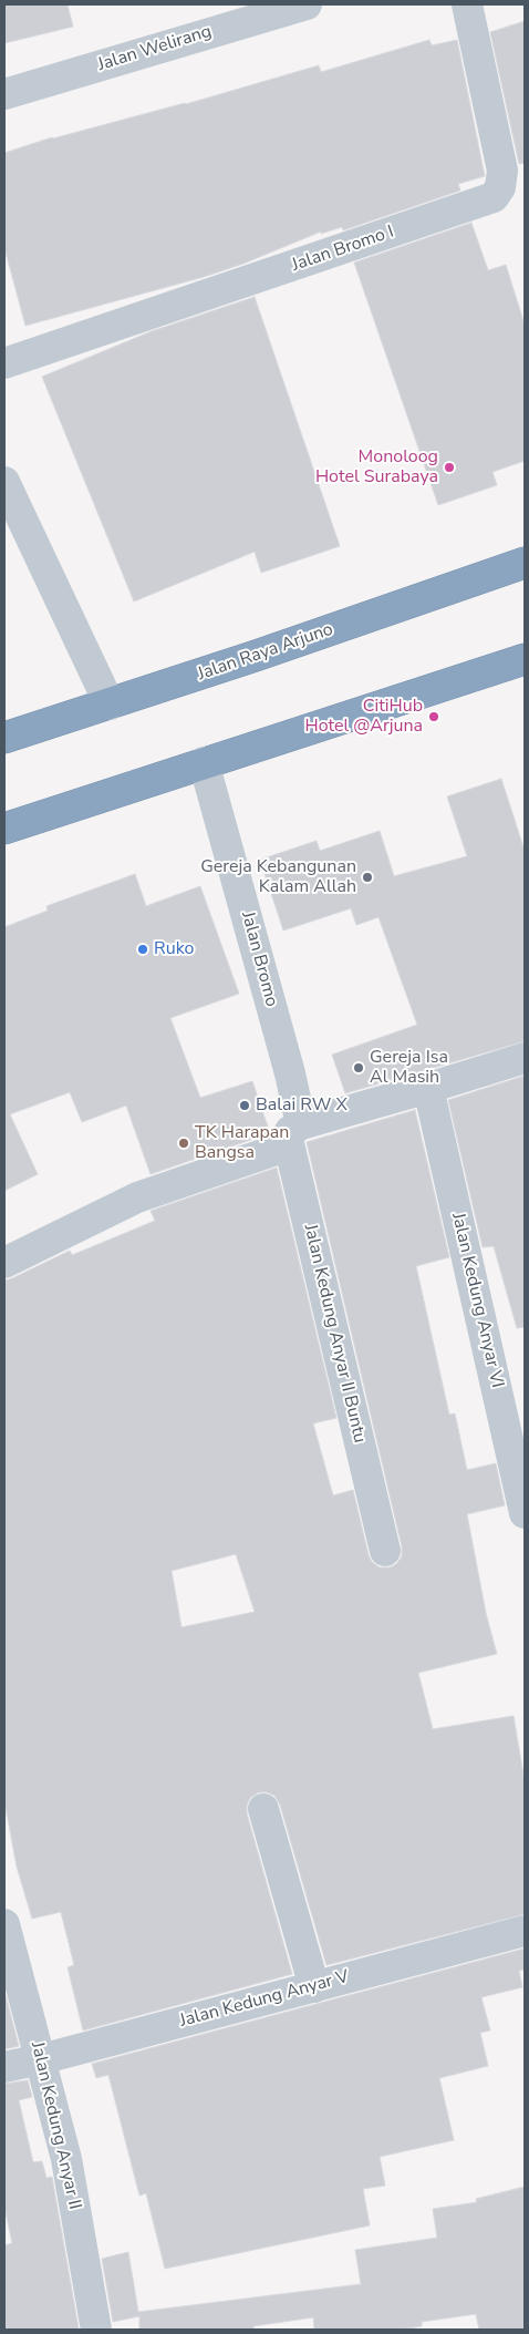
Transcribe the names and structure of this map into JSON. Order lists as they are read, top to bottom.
{
  "streets": {
    "highway": ["Jalan Raya Arjuno"],
    "street": [
      "Jalan Welirang",
      "Jalan Bromo I",
      "Jalan Bromo",
      "Jalan Kedung Anyar VI",
      "Jalan Kedung Anyar II Buntu",
      "Jalan Kedung Anyar V",
      "Jalan Kedung Anyar II"
    ]
  },
  "crossings": [
    ["Jalan Bromo", "Jalan Kedung Anyar II Buntu"],
    ["Jalan Kedung Anyar V", "Jalan Kedung Anyar II"]
  ],
  "places": [
    "Monoloog Hotel Surabaya",
    "CitiHub Hotel @Arjuna",
    "Gereja Kebangunan Kalam Allah",
    "Ruko",
    "Gereja Isa Al Masih",
    "Balai RW X",
    "TK Harapan Bangsa"
  ]
}
